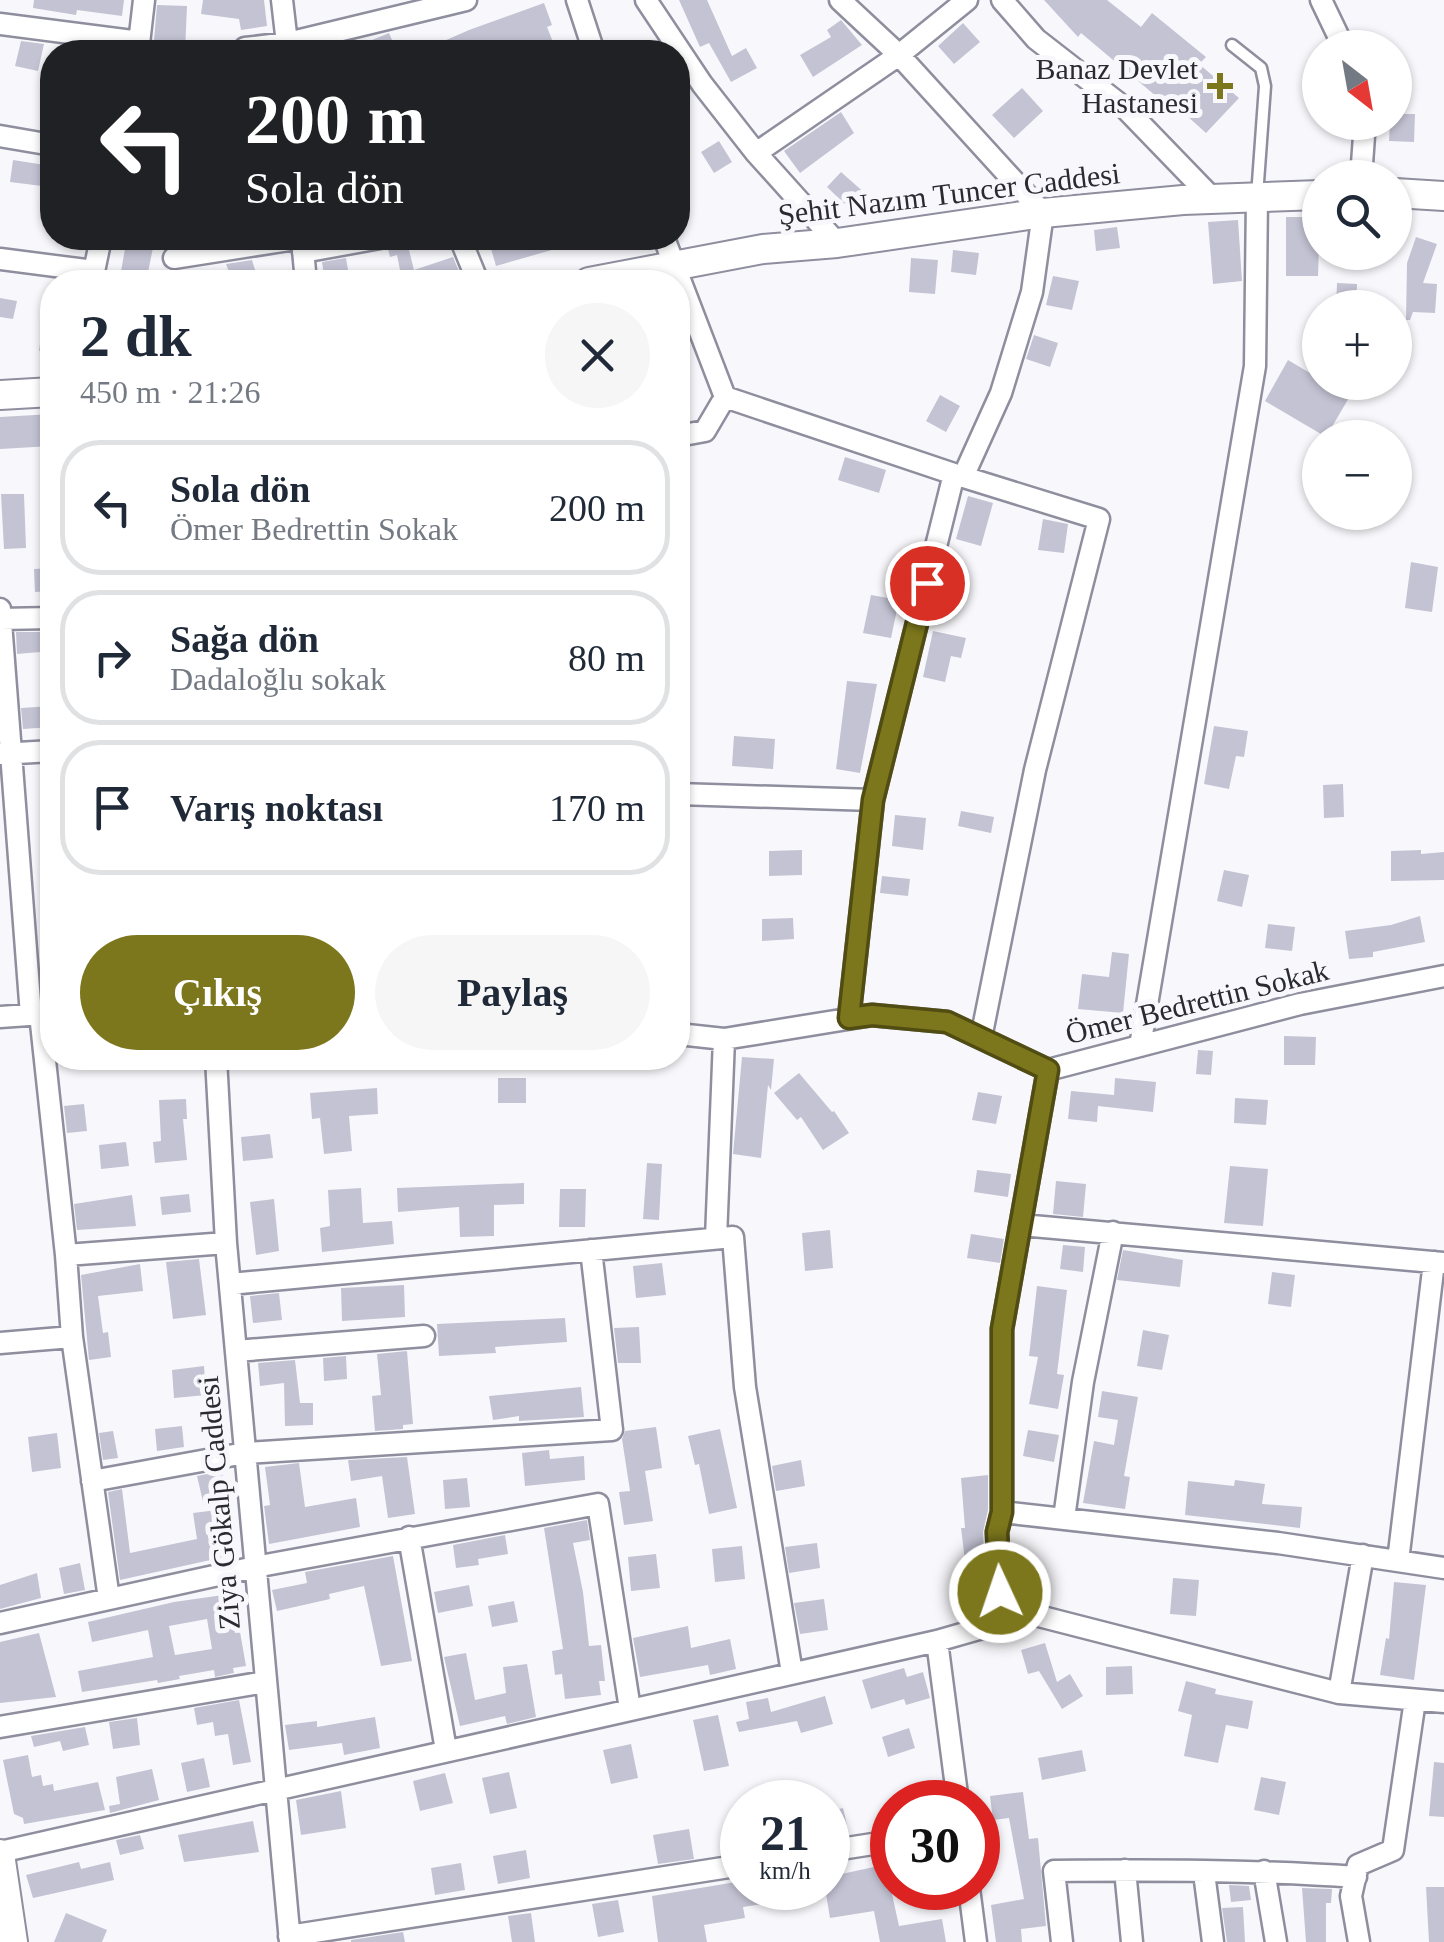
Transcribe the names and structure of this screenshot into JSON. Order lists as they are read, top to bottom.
{
  "streets": {
    "street": ["Şehit Nazım Tuncer Caddesi", "Ömer Bedrettin Sokak", "Ziya Gökalp Caddesi"]
  },
  "places": {
    "health": ["Banaz Devlet Hastanesi"]
  },
  "north": "bottom right",
  "page": {
    "map_buttons": ["+", "−"],
    "turn": ["200 m", "Sola dön"],
    "heading": ["2 dk", "450 m · 21:26"],
    "list": [
      {
        "name": "Sola dön",
        "note": "Ömer Bedrettin Sokak",
        "value": "200 m"
      },
      {
        "name": "Sağa dön",
        "note": "Dadaloğlu sokak",
        "value": "80 m"
      },
      {
        "name": "Varış noktası",
        "value": "170 m"
      }
    ],
    "buttons": ["Çıkış", "Paylaş"],
    "speed": "21 km/h",
    "limit": "30"
  }
}
